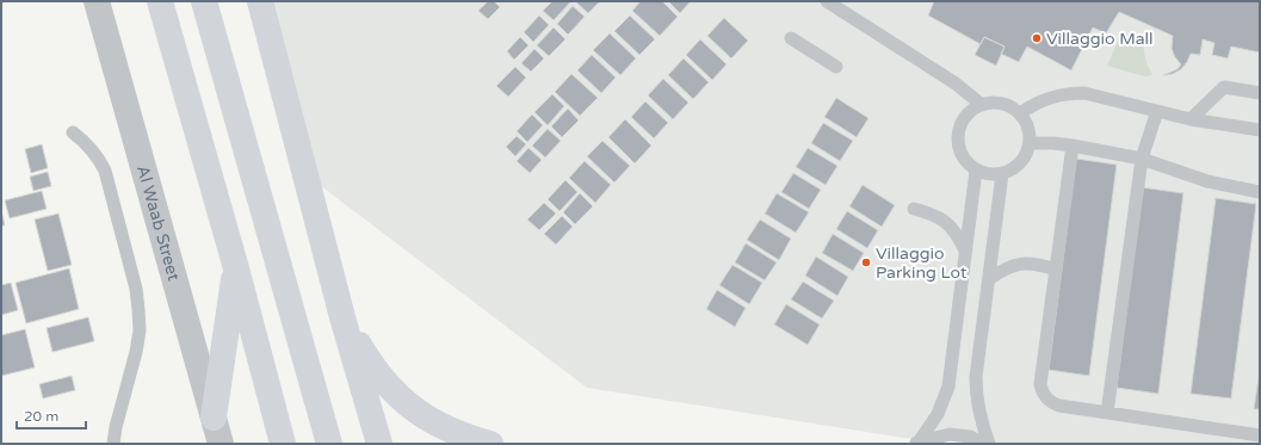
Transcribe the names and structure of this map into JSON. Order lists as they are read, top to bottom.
{
  "streets": {
    "street": ["Al Waab Street"]
  },
  "places": ["Villaggio Mall", "Villaggio Parking Lot"],
  "scale_bar": "20 m"
}
